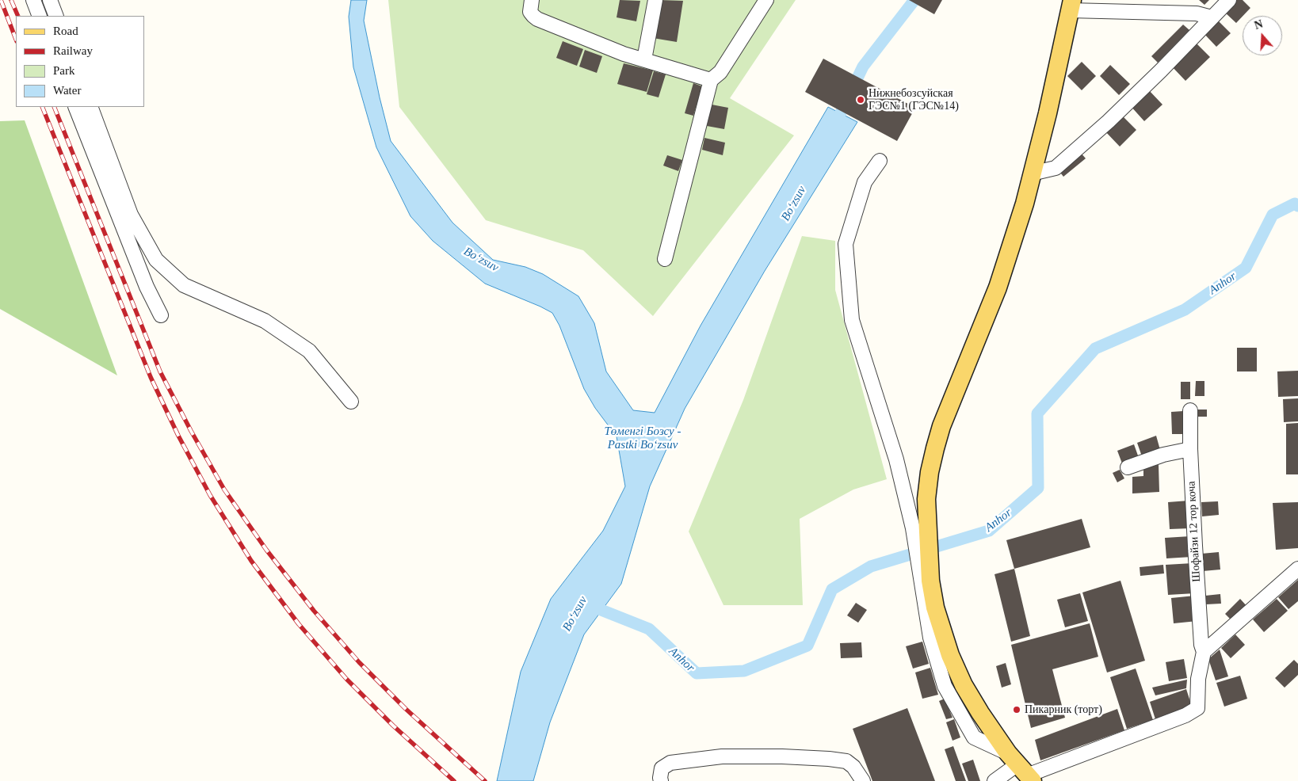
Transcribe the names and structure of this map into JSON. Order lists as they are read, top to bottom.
{
  "streets": {
    "street": ["Шофайзи 12 тор коча"]
  },
  "water": ["Boʻzsuv", "Anhor", "Төменгі Бозсу - Pastki Boʻzsuv"],
  "places": ["Нижнебозсуйская ГЭС№1 (ГЭС№14)", "Пикарник (торт)"],
  "legend": [
    "Road",
    "Railway",
    "Park",
    "Water"
  ],
  "north": "top"
}
